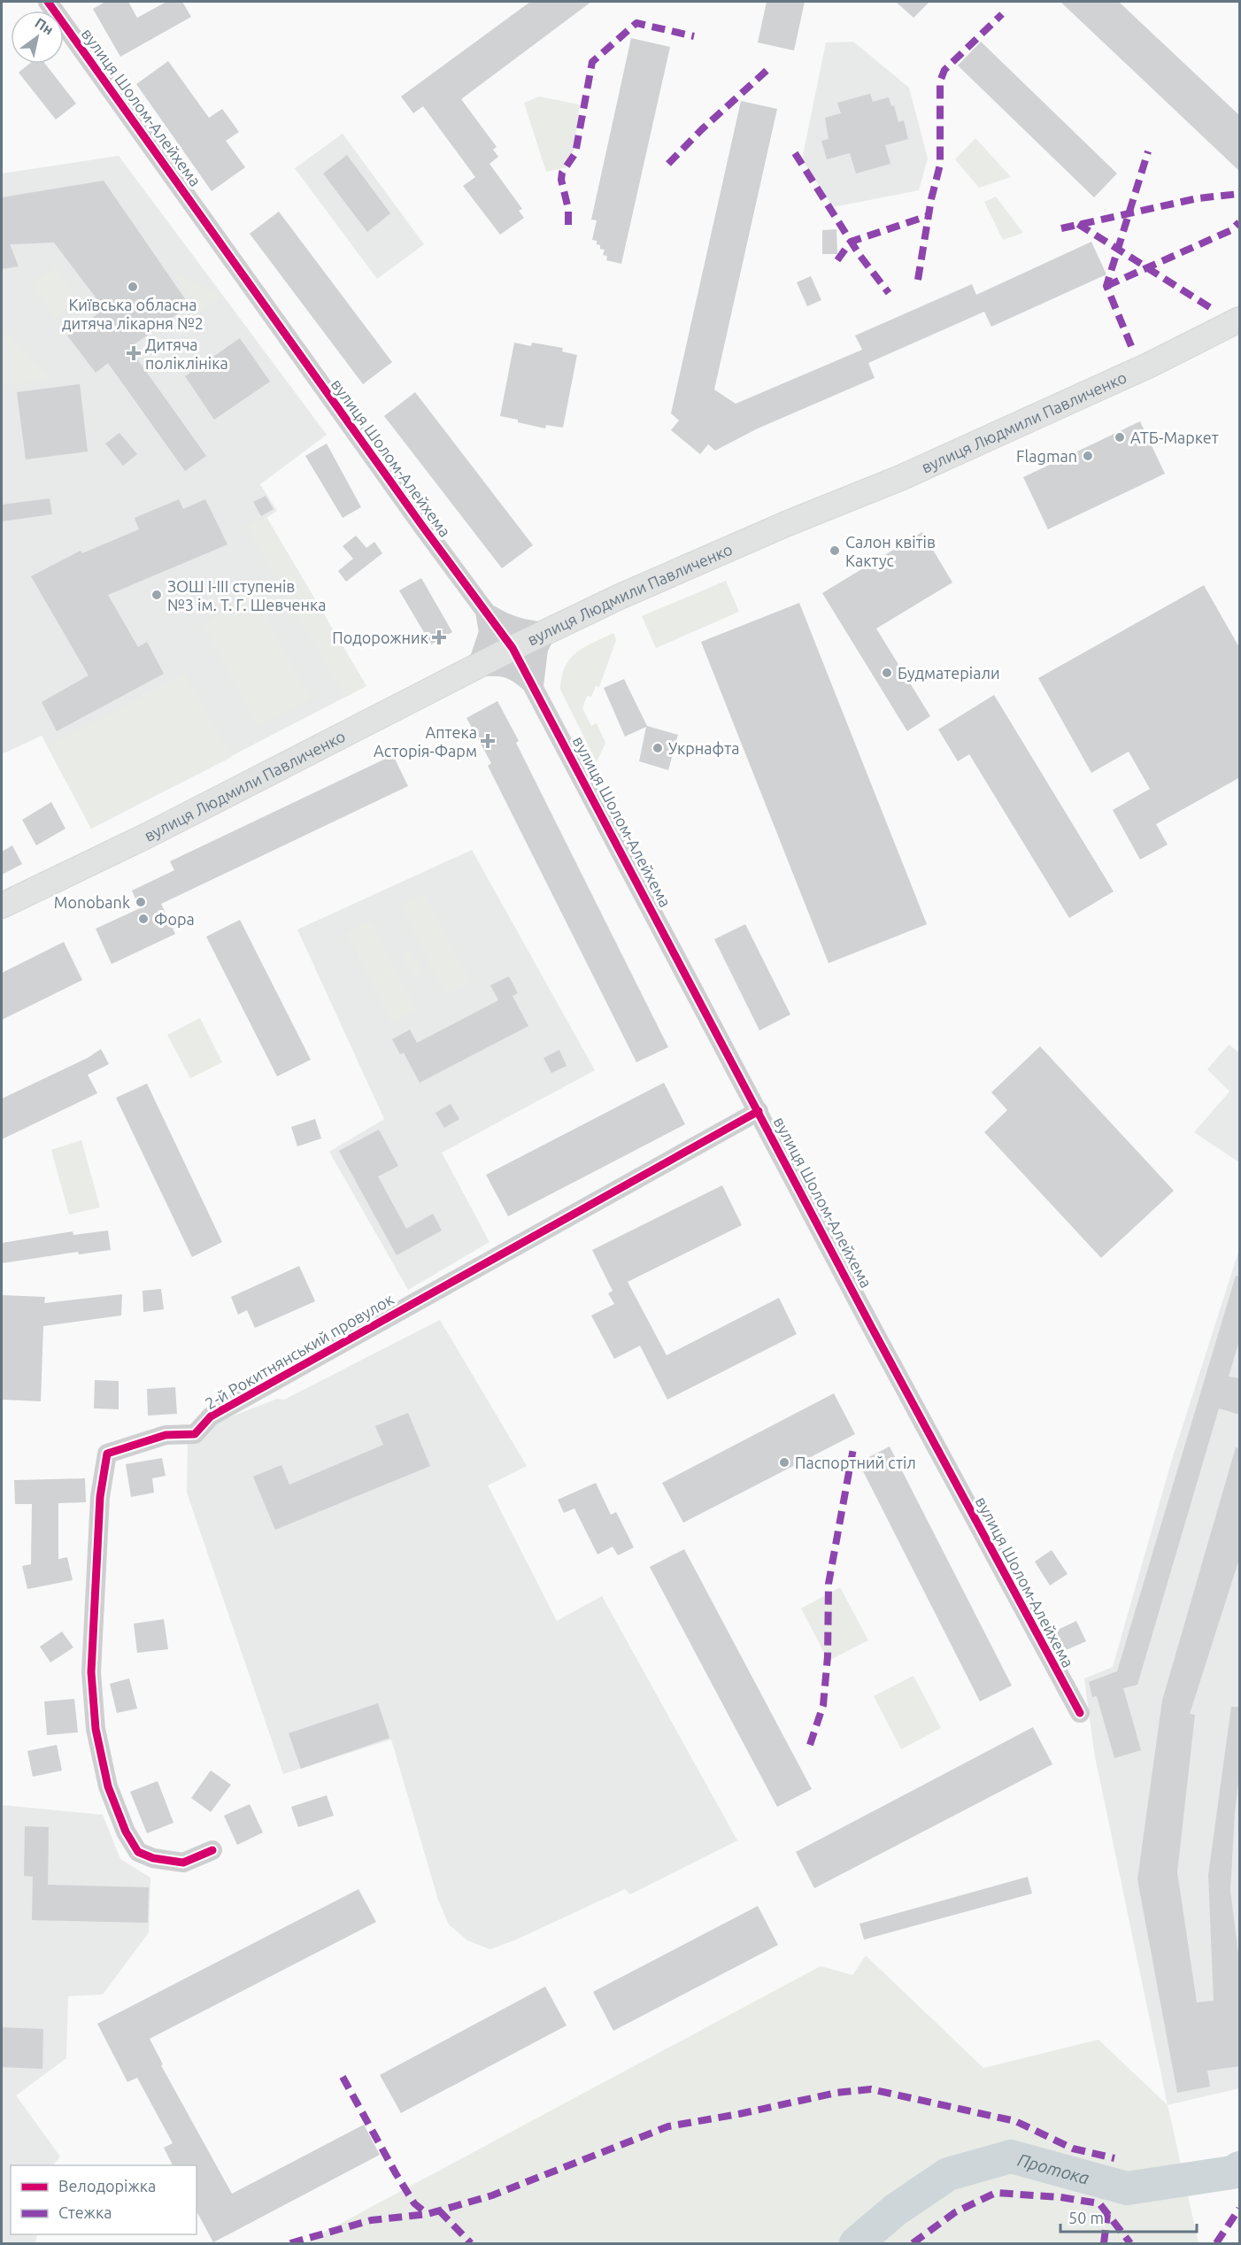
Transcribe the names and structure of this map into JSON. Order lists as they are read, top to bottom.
{
  "streets": {
    "main road": ["вулиця Людмили Павличенко"],
    "street": ["вулиця Шолом-Алейхема", "2-й Рокитнянський провулок"]
  },
  "crossings": [
    ["вулиця Шолом-Алейхема", "вулиця Людмили Павличенко"],
    ["вулиця Шолом-Алейхема", "2-й Рокитнянський провулок"]
  ],
  "water": ["Протока"],
  "places": {
    "other": [
      "Київська обласна дитяча лікарня №2",
      "АТБ-Маркет",
      "Flagman",
      "Салон квітів Кактус",
      "ЗОШ І-ІІІ ступенів №3 ім. Т. Г. Шевченка",
      "Будматеріали",
      "Укрнафта",
      "Monobank",
      "Фора",
      "Паспортний стіл"
    ],
    "health": ["Дитяча поліклініка", "Подорожник", "Аптека Асторія-Фарм"]
  },
  "legend": ["Велодоріжка", "Стежка"],
  "scale_bar": "50 m",
  "north": "top right"
}
